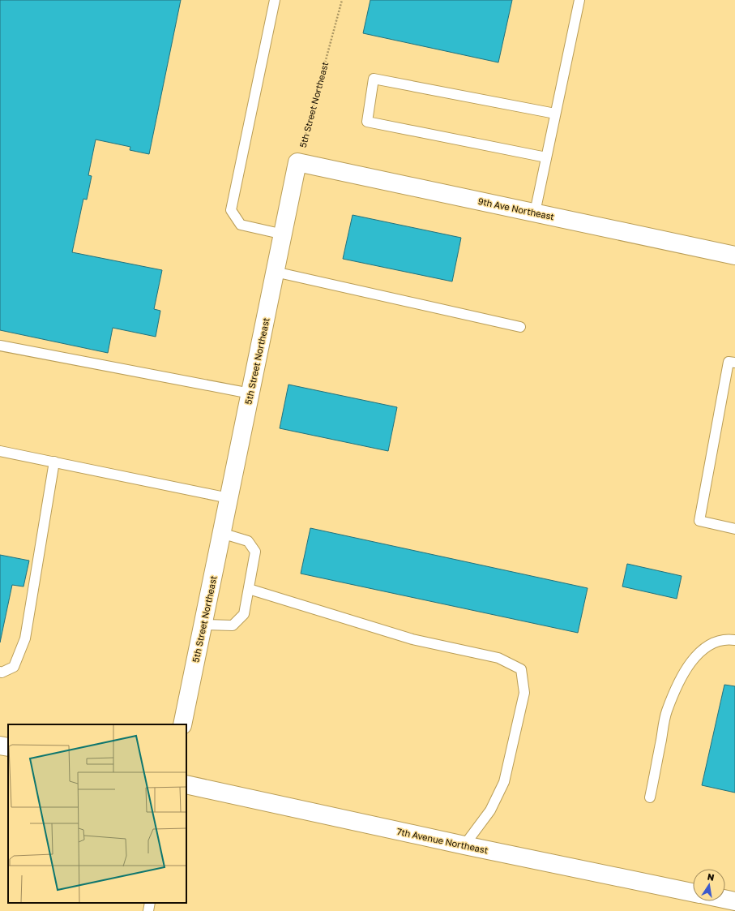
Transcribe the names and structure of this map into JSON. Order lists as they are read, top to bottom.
{
  "streets": {
    "street": ["5th Street Northeast", "9th Ave Northeast", "7th Avenue Northeast"]
  },
  "crossings": [
    ["5th Street Northeast", "9th Ave Northeast"]
  ],
  "north": "top"
}
